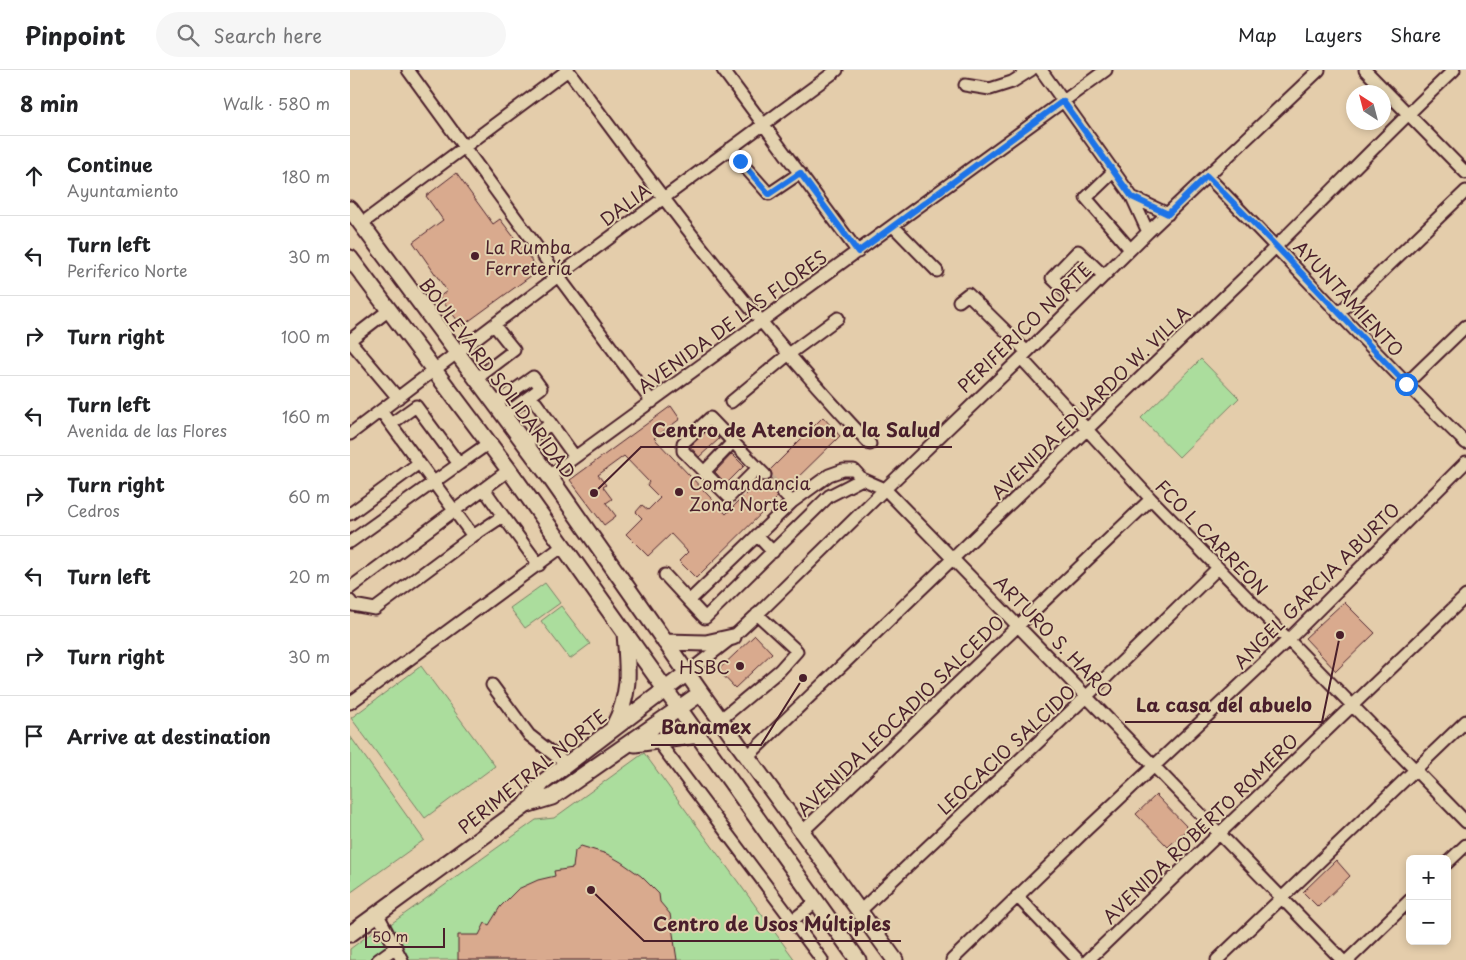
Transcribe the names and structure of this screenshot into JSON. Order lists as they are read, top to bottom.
{
  "streets": {
    "main road": ["PERIFERICO NORTE", "BOULEVARD SOLIDARIDAD", "PERIMETRAL NORTE"],
    "street": [
      "DALIA",
      "AYUNTAMIENTO",
      "AVENIDA DE LAS FLORES",
      "AVENIDA EDUARDO W. VILLA",
      "FCO L CARREON",
      "ANGEL GARCIA ABURTO",
      "ARTURO S. HARO",
      "AVENIDA LEOCADIO SALCEDO",
      "LEOCACIO SALCIDO",
      "AVENIDA ROBERTO ROMERO"
    ]
  },
  "crossings": [
    ["DALIA", "BOULEVARD SOLIDARIDAD"],
    ["AYUNTAMIENTO", "PERIFERICO NORTE"],
    ["AYUNTAMIENTO", "AVENIDA EDUARDO W. VILLA"],
    ["AVENIDA DE LAS FLORES", "BOULEVARD SOLIDARIDAD"],
    ["PERIFERICO NORTE", "BOULEVARD SOLIDARIDAD"],
    ["PERIFERICO NORTE", "FCO L CARREON"],
    ["PERIFERICO NORTE", "ARTURO S. HARO"],
    ["PERIFERICO NORTE", "PERIMETRAL NORTE"],
    ["BOULEVARD SOLIDARIDAD", "AVENIDA EDUARDO W. VILLA"],
    ["BOULEVARD SOLIDARIDAD", "AVENIDA LEOCADIO SALCEDO"],
    ["BOULEVARD SOLIDARIDAD", "LEOCACIO SALCIDO"],
    ["AVENIDA EDUARDO W. VILLA", "FCO L CARREON"],
    ["AVENIDA EDUARDO W. VILLA", "ARTURO S. HARO"],
    ["FCO L CARREON", "ANGEL GARCIA ABURTO"],
    ["FCO L CARREON", "AVENIDA LEOCADIO SALCEDO"],
    ["FCO L CARREON", "LEOCACIO SALCIDO"],
    ["FCO L CARREON", "AVENIDA ROBERTO ROMERO"],
    ["ANGEL GARCIA ABURTO", "ARTURO S. HARO"],
    ["ARTURO S. HARO", "AVENIDA LEOCADIO SALCEDO"],
    ["ARTURO S. HARO", "LEOCACIO SALCIDO"],
    ["ARTURO S. HARO", "AVENIDA ROBERTO ROMERO"]
  ],
  "places": [
    "La Rumba Ferretería",
    "Comandancia Zona Norte",
    "Centro de Atencion a la Salud",
    "La casa del abuelo",
    "HSBC",
    "Banamex",
    "Centro de Usos Múltiples"
  ],
  "scale_bar": "50 m",
  "north": "top left",
  "page": {
    "header": "Pinpoint",
    "search": "Search here",
    "nav": ["Map", "Layers", "Share"],
    "heading": ["8 min", "Walk · 580 m"],
    "list": [
      ["Continue", "Ayuntamiento", "180 m"],
      ["Turn left", "Periferico Norte", "30 m"],
      ["Turn right", "100 m"],
      ["Turn left", "Avenida de las Flores", "160 m"],
      ["Turn right", "Cedros", "60 m"],
      ["Turn left", "20 m"],
      ["Turn right", "30 m"],
      "Arrive at destination"
    ],
    "map_buttons": ["+", "−"],
    "scale": "50 m"
  }
}
